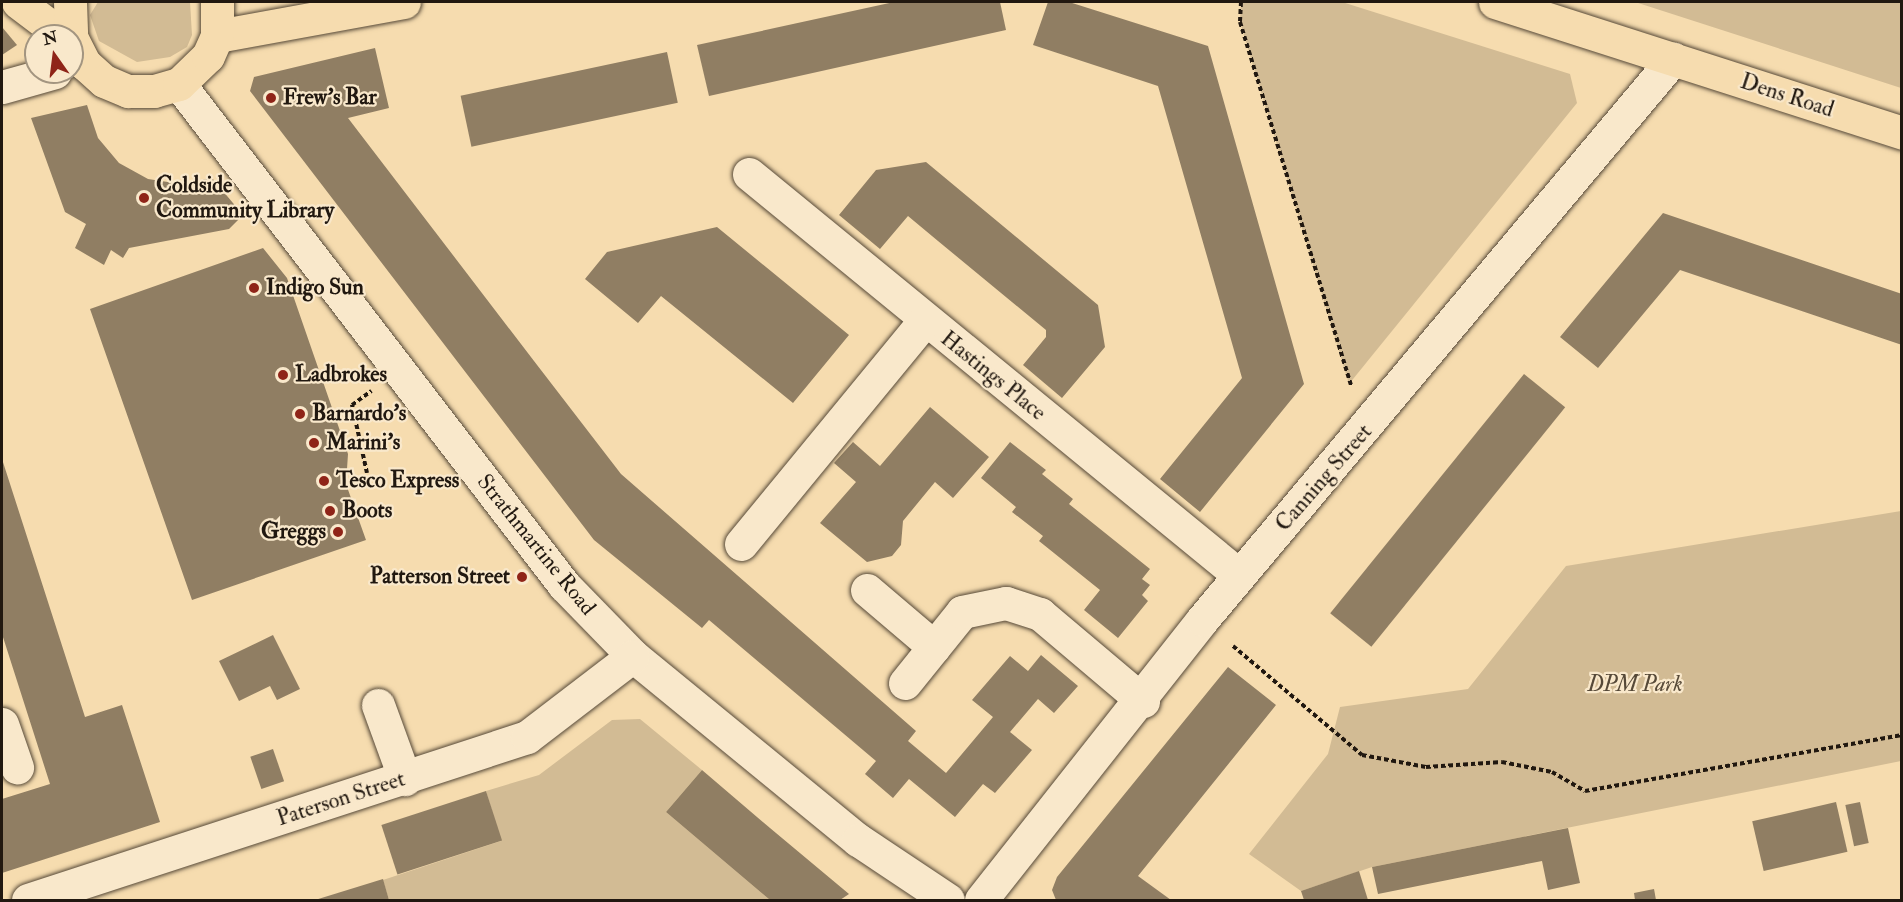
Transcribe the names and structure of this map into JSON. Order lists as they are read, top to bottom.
{
  "streets": {
    "main road": ["Dens Road"],
    "street": [
      "Hastings Place",
      "Canning Street",
      "Strathmartine Road",
      "Paterson Street"
    ]
  },
  "crossings": [
    ["Dens Road", "Canning Street"],
    ["Hastings Place", "Canning Street"],
    ["Strathmartine Road", "Paterson Street"]
  ],
  "parks": ["DPM Park"],
  "places": [
    "Frew's Bar",
    "Coldside Community Library",
    "Indigo Sun",
    "Ladbrokes",
    "Barnardo's",
    "Marini's",
    "Tesco Express",
    "Boots",
    "Greggs",
    "Patterson Street"
  ],
  "north": "top"
}
